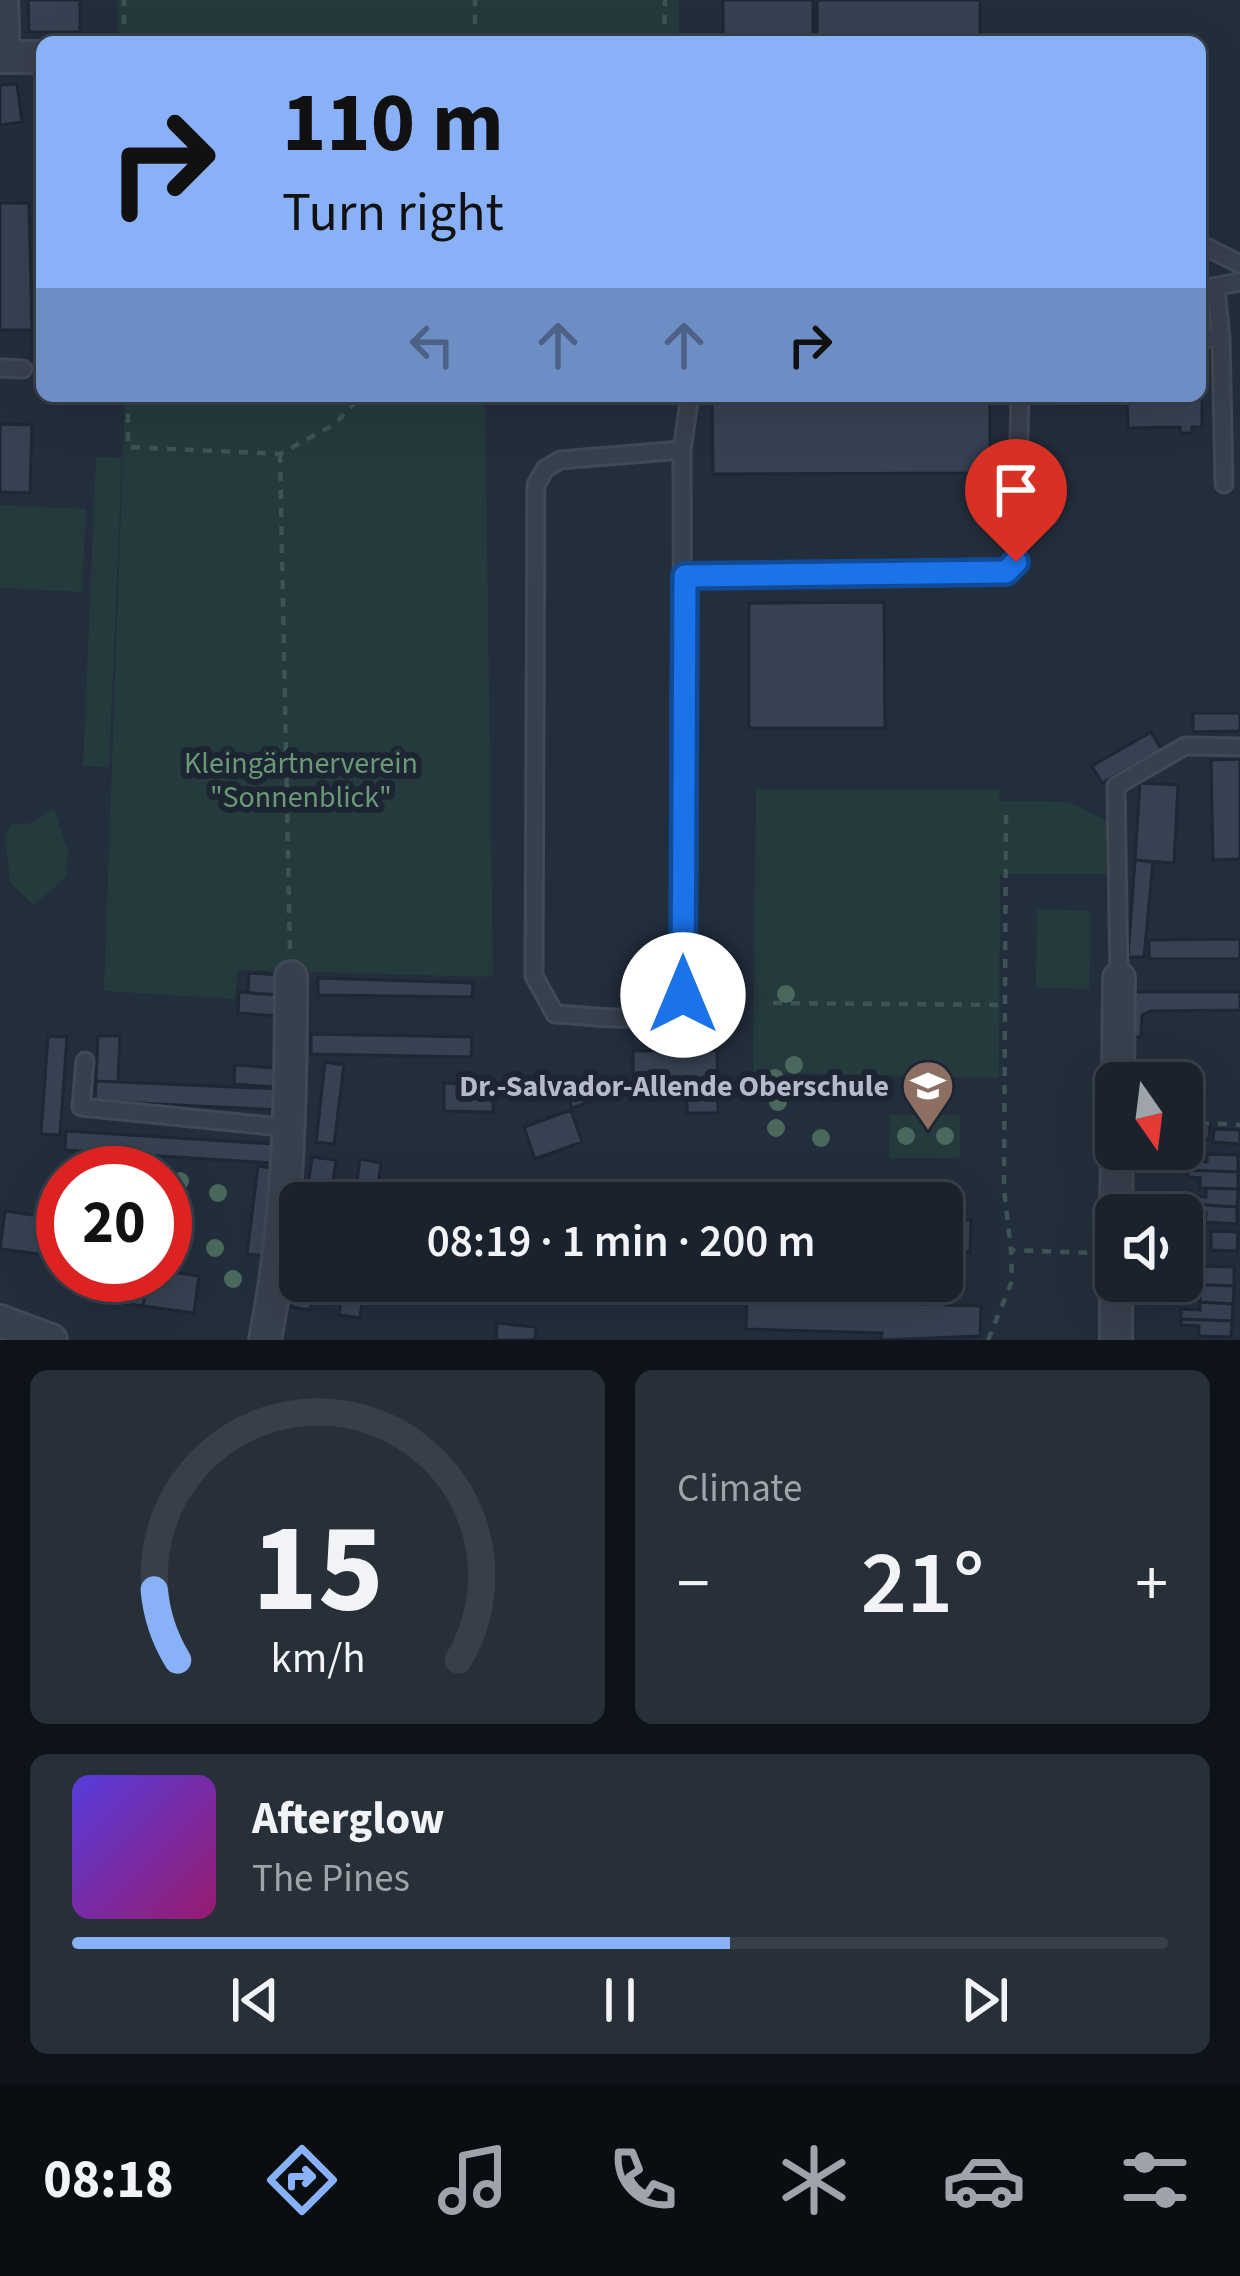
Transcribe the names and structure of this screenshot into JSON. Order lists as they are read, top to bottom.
{
  "parks": ["Kleingärtnerverein \"Sonnenblick\""],
  "places": {
    "school or university": ["Dr.-Salvador-Allende Oberschule"]
  },
  "north": "bottom",
  "page": {
    "turn": ["110 m", "Turn right"],
    "limit": "20",
    "trip": "08:19 · 1 min · 200 m",
    "tile": "Climate",
    "heat": ["−", "21°", "+"],
    "song": ["Afterglow", "The Pines"],
    "tabs": "08:18",
    "gauge": ["15", "km/h"]
  }
}
